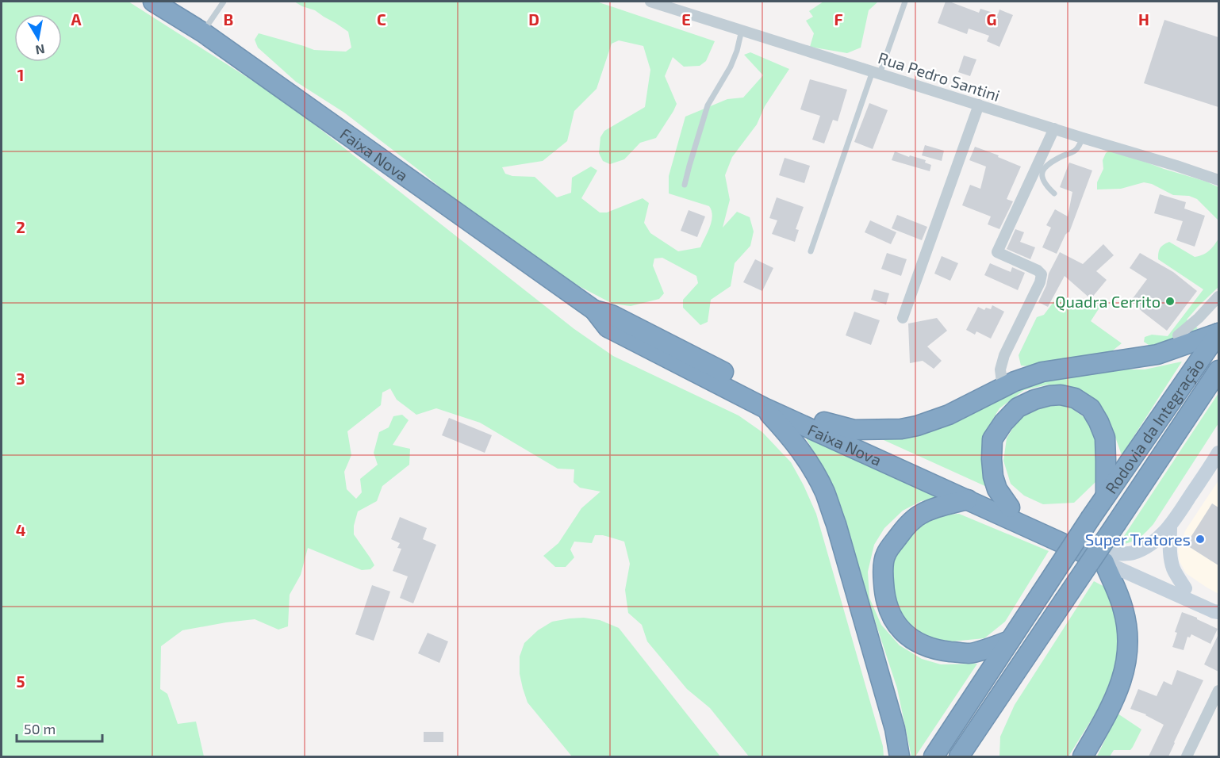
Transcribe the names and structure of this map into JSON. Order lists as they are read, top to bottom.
{
  "streets": {
    "highway": ["Faixa Nova", "Rodovia da Integração"],
    "street": ["Rua Pedro Santini"]
  },
  "places": ["Quadra Cerrito", "Super Tratores"],
  "scale_bar": "50 m",
  "north": "bottom",
  "grid": {
    "columns": [
      "A",
      "B",
      "C",
      "D",
      "E",
      "F",
      "G",
      "H"
    ],
    "rows": [
      "1",
      "2",
      "3",
      "4",
      "5"
    ]
  }
}
